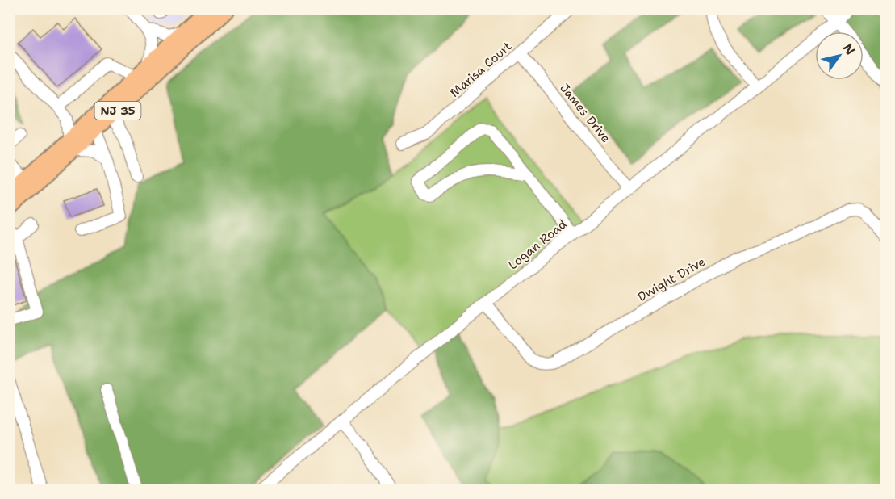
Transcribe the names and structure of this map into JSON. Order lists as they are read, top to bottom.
{
  "streets": {
    "main road": ["NJ 35"],
    "street": [
      "Marisa Court",
      "James Drive",
      "Logan Road",
      "Dwight Drive"
    ]
  },
  "crossings": [
    ["Marisa Court", "James Drive"],
    ["James Drive", "Logan Road"],
    ["Logan Road", "Dwight Drive"]
  ],
  "north": "top right"
}
